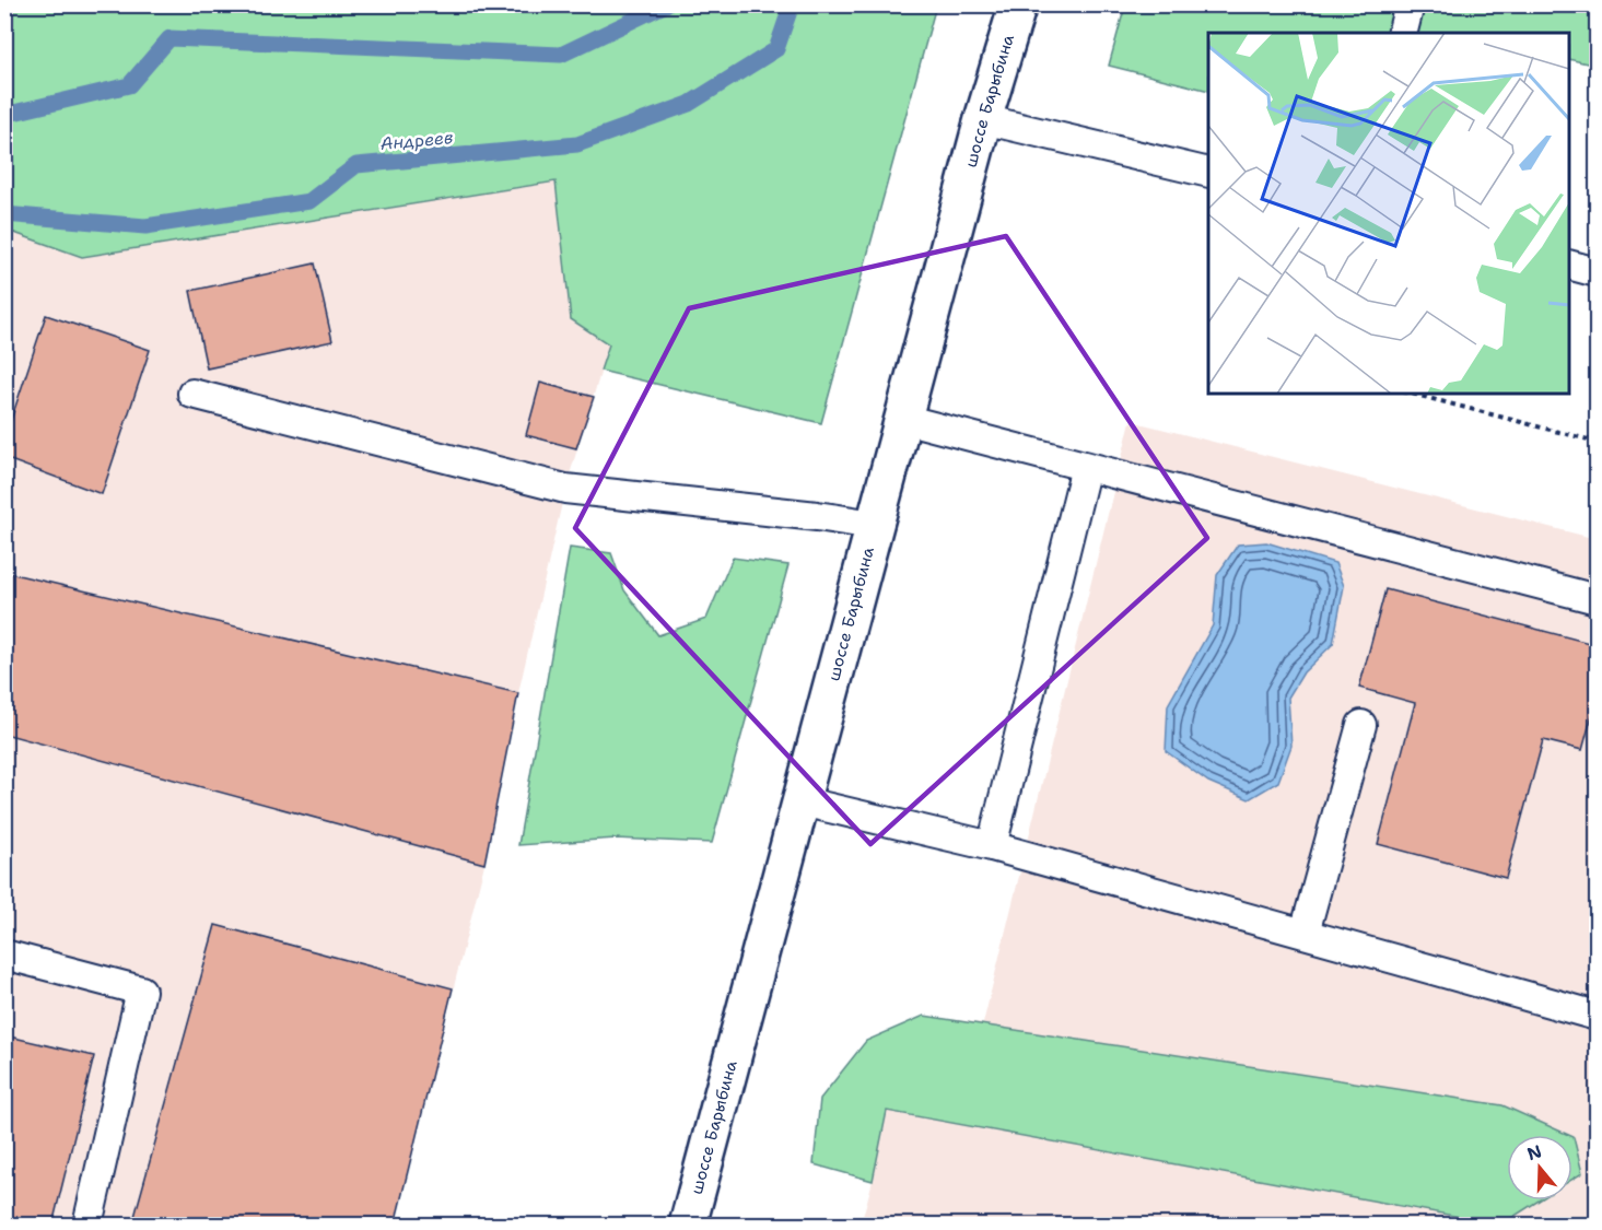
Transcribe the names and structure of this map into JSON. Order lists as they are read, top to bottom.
{
  "streets": {
    "main road": ["шоссе Барыбина"]
  },
  "water": ["Андреев"],
  "north": "top"
}
